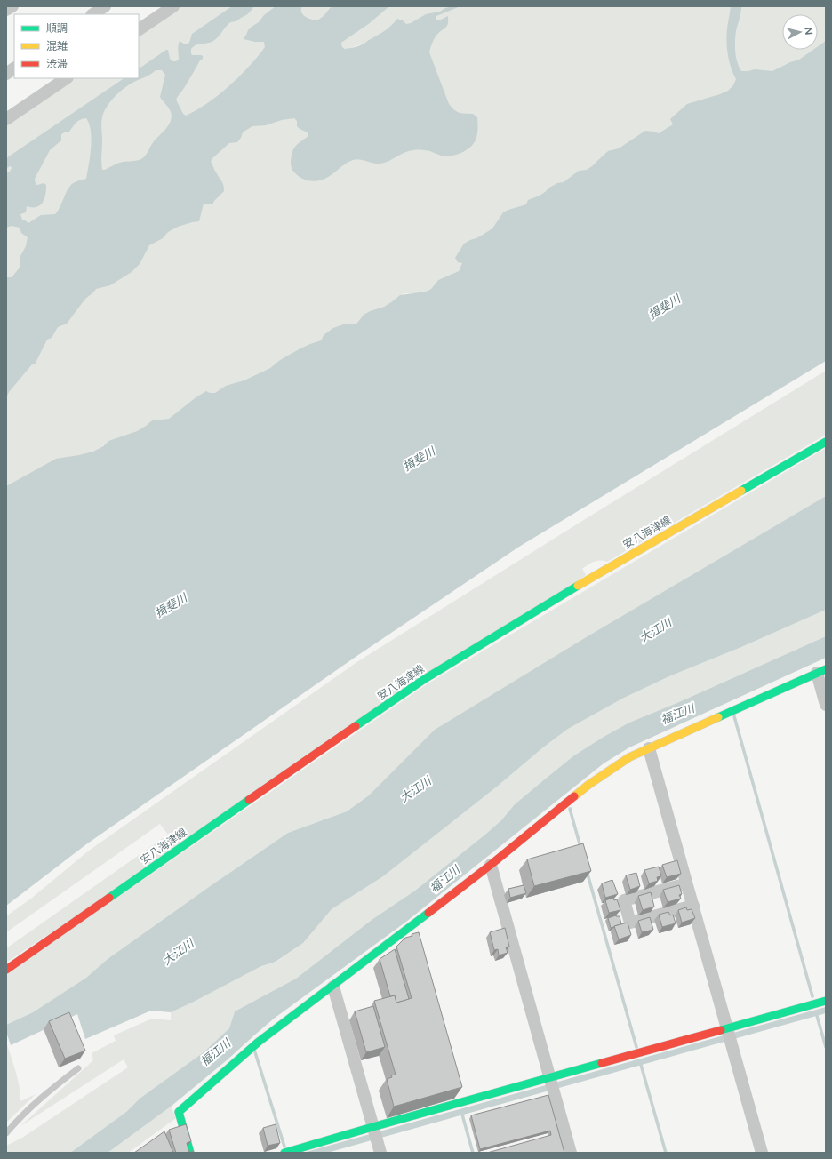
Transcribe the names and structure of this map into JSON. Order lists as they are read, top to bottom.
{
  "streets": {
    "street": ["安八海津線"]
  },
  "water": ["揖斐川", "大江川", "福江川"],
  "legend": ["順調", "混雑", "渋滞"],
  "north": "right"
}
